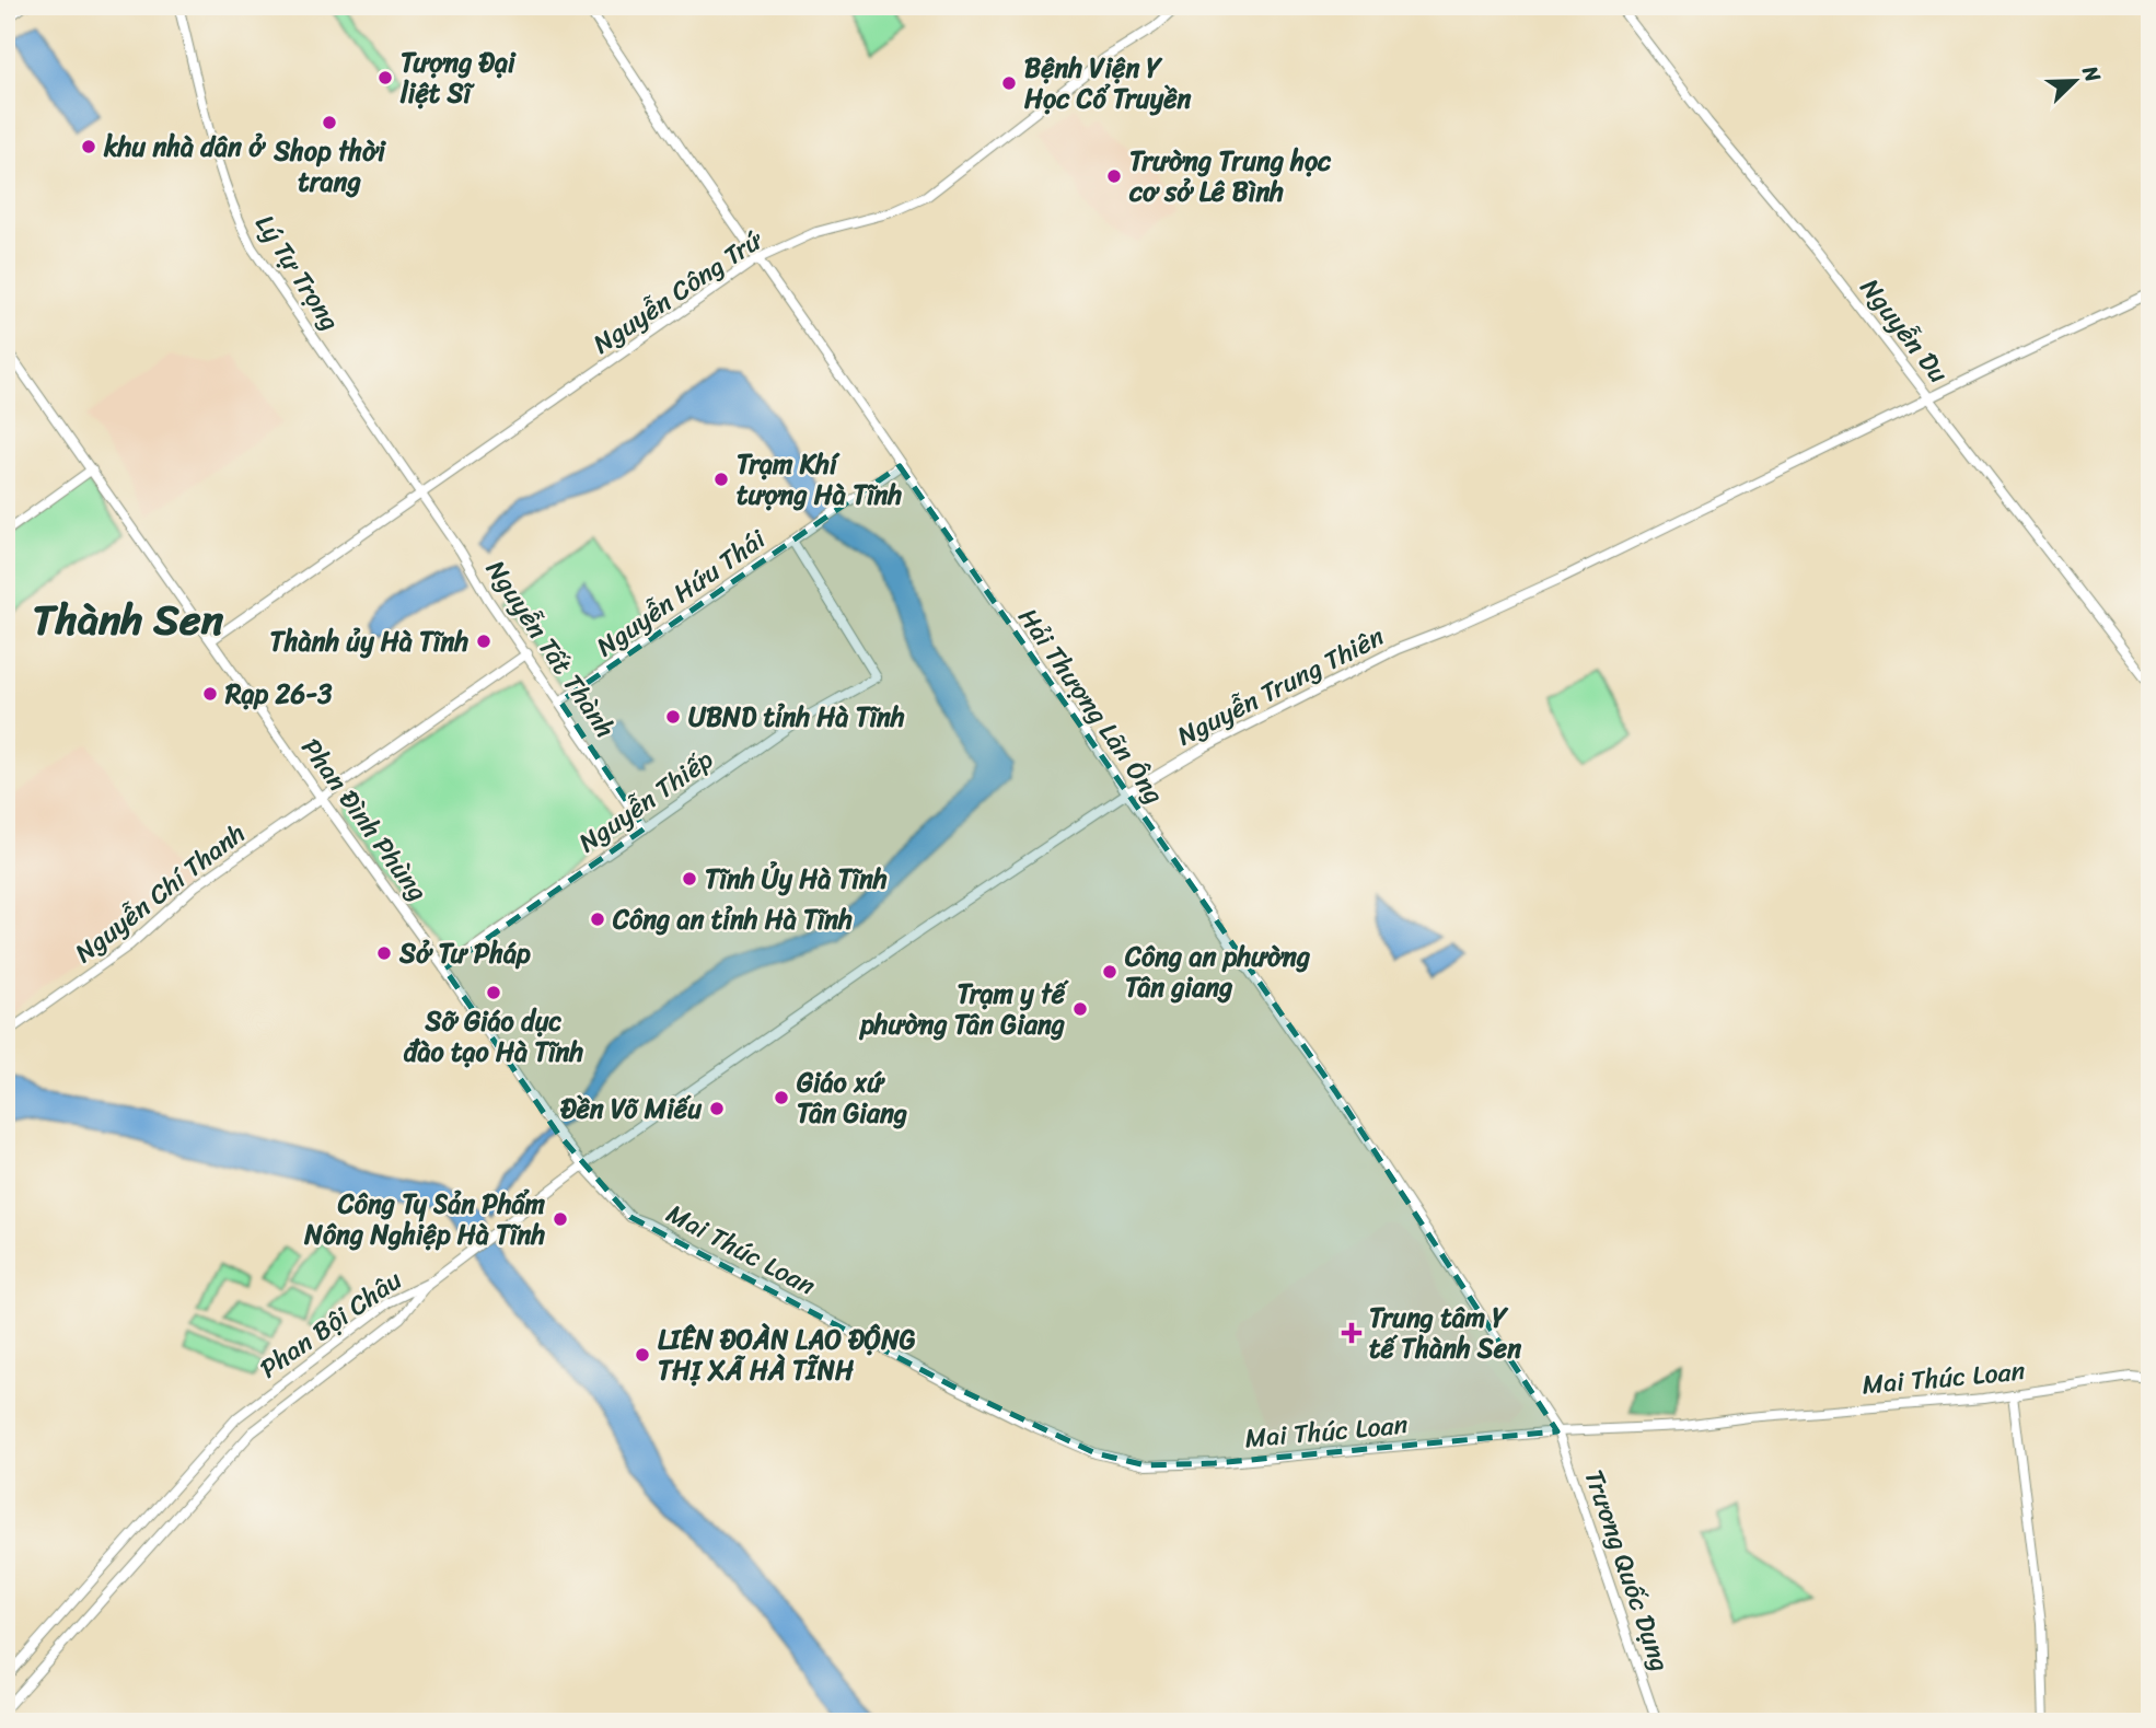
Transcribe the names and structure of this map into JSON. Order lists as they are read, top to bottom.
{
  "streets": {
    "street": [
      "Lý Tự Trọng",
      "Nguyễn Công Trứ",
      "Nguyễn Du",
      "Nguyễn Hứu Thái",
      "Nguyễn Tất Thành",
      "Nguyễn Trung Thiên",
      "Hải Thượng Lãn Ông",
      "Nguyễn Thiếp",
      "Phan Đình Phùng",
      "Nguyễn Chí Thanh",
      "Mai Thúc Loan",
      "Phan Bội Châu",
      "Trương Quốc Dụng"
    ]
  },
  "crossings": [
    ["Lý Tự Trọng", "Nguyễn Công Trứ"],
    ["Lý Tự Trọng", "Nguyễn Tất Thành"],
    ["Nguyễn Công Trứ", "Nguyễn Tất Thành"],
    ["Nguyễn Công Trứ", "Hải Thượng Lãn Ông"],
    ["Nguyễn Công Trứ", "Phan Đình Phùng"],
    ["Nguyễn Du", "Nguyễn Trung Thiên"],
    ["Nguyễn Hứu Thái", "Nguyễn Tất Thành"],
    ["Nguyễn Hứu Thái", "Hải Thượng Lãn Ông"],
    ["Nguyễn Hứu Thái", "Nguyễn Thiếp"],
    ["Nguyễn Tất Thành", "Nguyễn Thiếp"],
    ["Nguyễn Tất Thành", "Nguyễn Chí Thanh"],
    ["Nguyễn Trung Thiên", "Hải Thượng Lãn Ông"],
    ["Nguyễn Trung Thiên", "Phan Đình Phùng"],
    ["Nguyễn Trung Thiên", "Mai Thúc Loan"],
    ["Nguyễn Trung Thiên", "Phan Bội Châu"],
    ["Hải Thượng Lãn Ông", "Mai Thúc Loan"],
    ["Hải Thượng Lãn Ông", "Trương Quốc Dụng"],
    ["Nguyễn Thiếp", "Phan Đình Phùng"],
    ["Phan Đình Phùng", "Nguyễn Chí Thanh"],
    ["Phan Đình Phùng", "Mai Thúc Loan"],
    ["Mai Thúc Loan", "Trương Quốc Dụng"]
  ],
  "districts": ["Thành Sen"],
  "places": {
    "other": [
      "Tượng Đại liệt Sĩ",
      "Bệnh Viện Y Học Cổ Truyền",
      "Shop thời trang",
      "khu nhà dân ở",
      "Trường Trung học cơ sở Lê Bình",
      "Trạm Khí tượng Hà Tĩnh",
      "Thành ủy Hà Tĩnh",
      "Rạp 26-3",
      "UBND tỉnh Hà Tĩnh",
      "Tĩnh Ủy Hà Tĩnh",
      "Công an tỉnh Hà Tĩnh",
      "Sở Tư Pháp",
      "Công an phường Tân giang",
      "Sỡ Giáo dục đào tạo Hà Tĩnh",
      "Trạm y tế phường Tân Giang",
      "Giáo xứ Tân Giang",
      "Đền Võ Miếu",
      "Công Ty Sản Phẩm Nông Nghiệp Hà Tĩnh",
      "LIÊN ĐOÀN LAO ĐỘNG THỊ XÃ HÀ TĨNH"
    ],
    "health": ["Trung tâm Y tế Thành Sen"]
  },
  "north": "top right"
}
